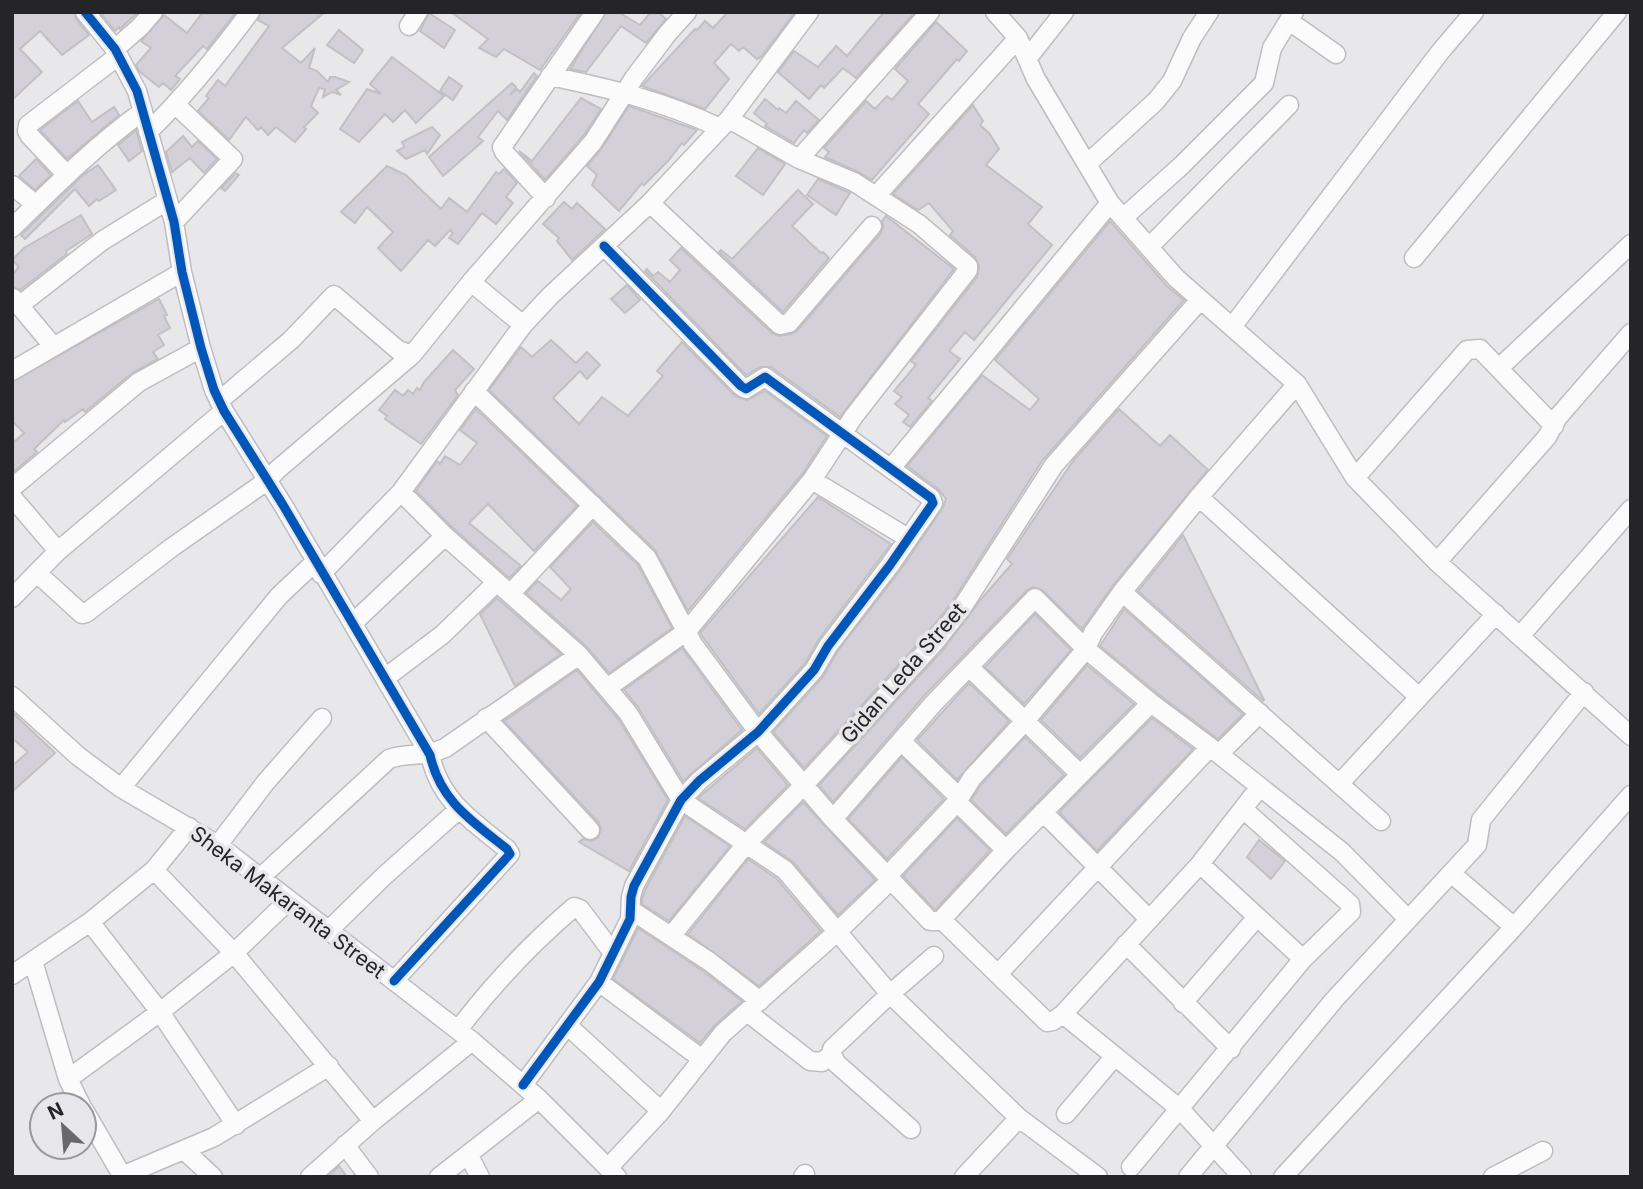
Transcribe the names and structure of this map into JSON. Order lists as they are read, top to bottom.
{
  "streets": {
    "street": ["Gidan Leda Street", "Sheka Makaranta Street"]
  },
  "north": "top left"
}
